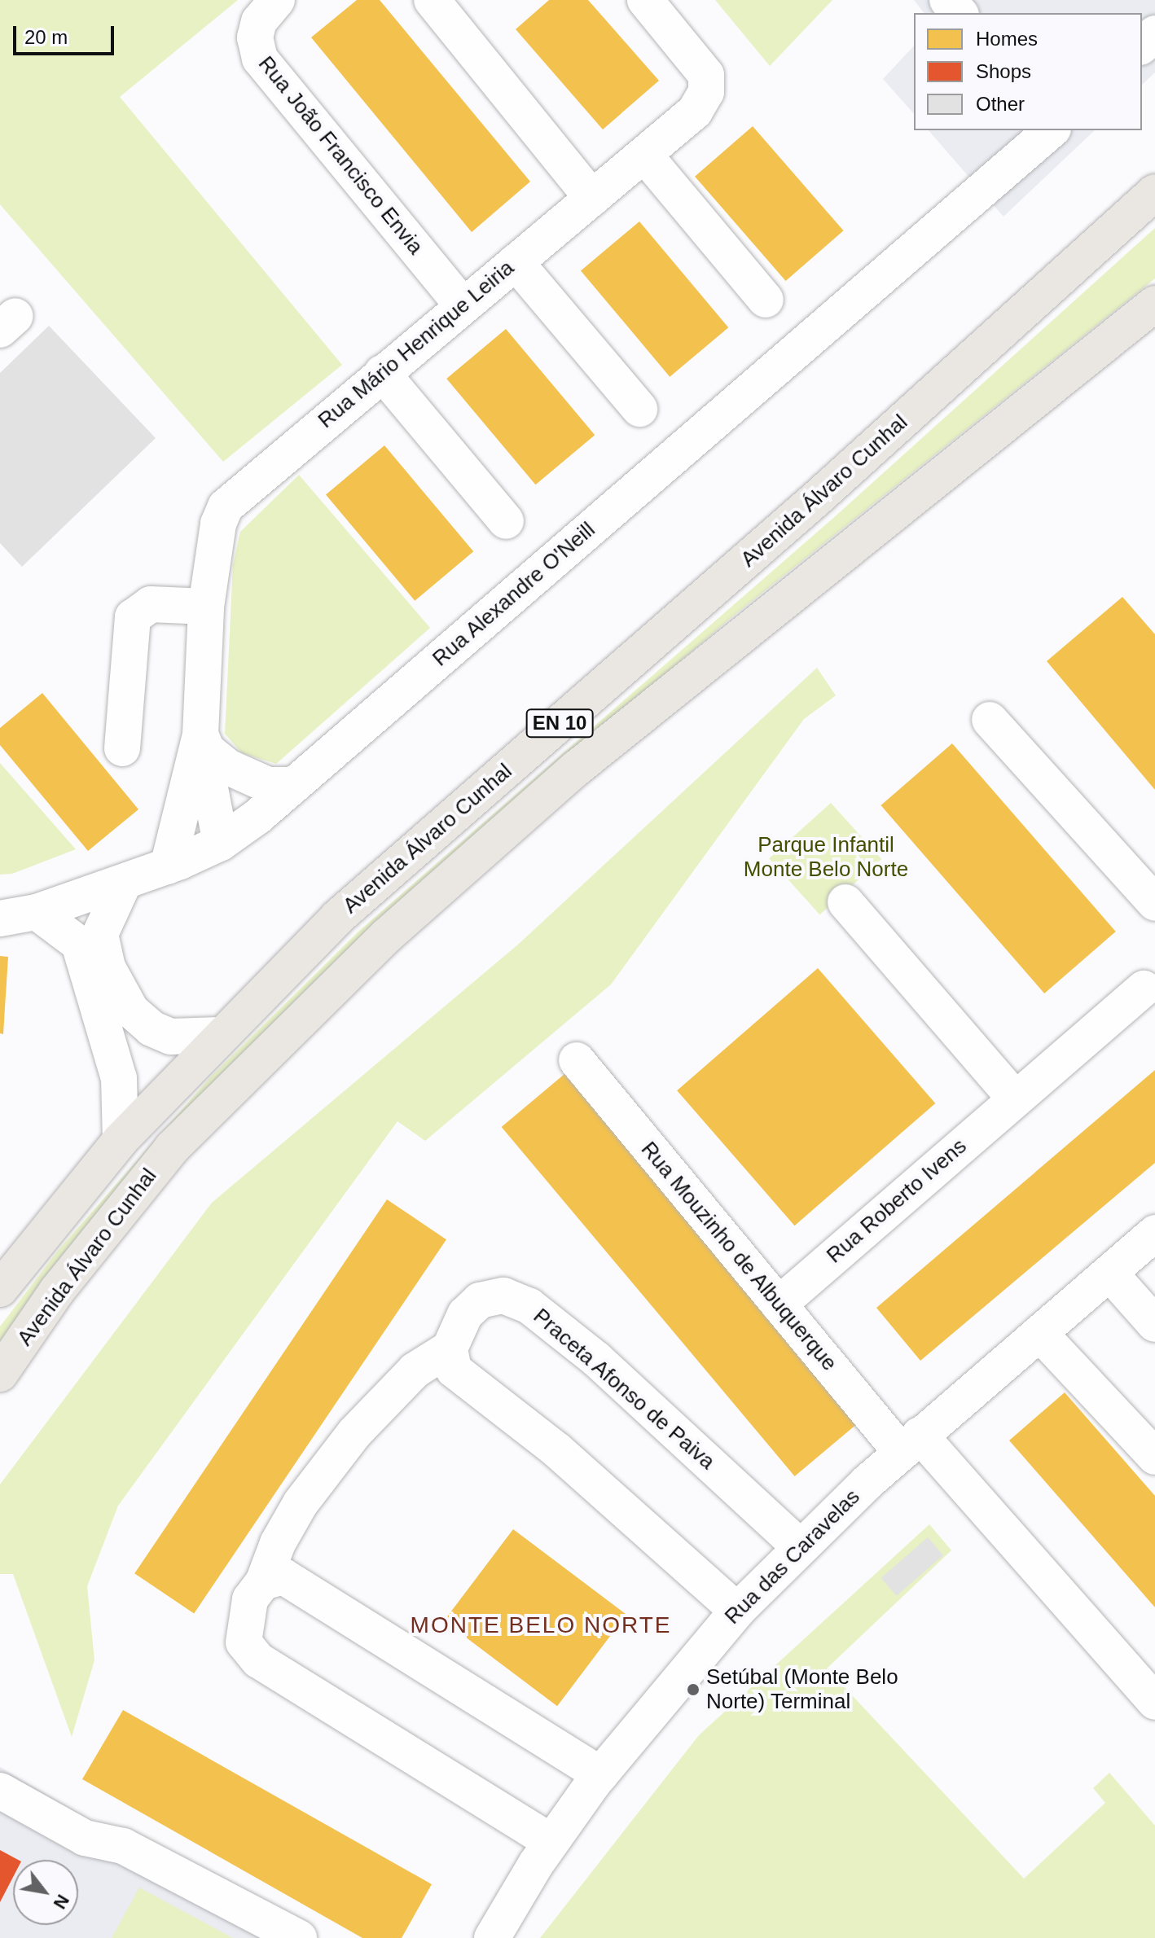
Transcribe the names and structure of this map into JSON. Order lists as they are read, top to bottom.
{
  "streets": {
    "main road": ["Avenida Álvaro Cunhal", "EN 10"],
    "street": [
      "Rua João Francisco Envia",
      "Rua Mário Henrique Leiria",
      "Rua Alexandre O'Neill",
      "Rua Roberto Ivens",
      "Rua Mouzinho de Albuquerque",
      "Praceta Afonso de Paiva",
      "Rua das Caravelas"
    ]
  },
  "crossings": [
    ["Rua João Francisco Envia", "Rua Mário Henrique Leiria"],
    ["Rua Mário Henrique Leiria", "Rua Alexandre O'Neill"],
    ["Rua Roberto Ivens", "Rua Mouzinho de Albuquerque"],
    ["Rua Mouzinho de Albuquerque", "Rua das Caravelas"],
    ["Praceta Afonso de Paiva", "Rua das Caravelas"]
  ],
  "districts": ["MONTE BELO NORTE"],
  "parks": ["Parque Infantil Monte Belo Norte"],
  "places": ["Setúbal (Monte Belo Norte) Terminal"],
  "legend": ["Homes", "Shops", "Other"],
  "scale_bar": "20 m",
  "north": "bottom right"
}
